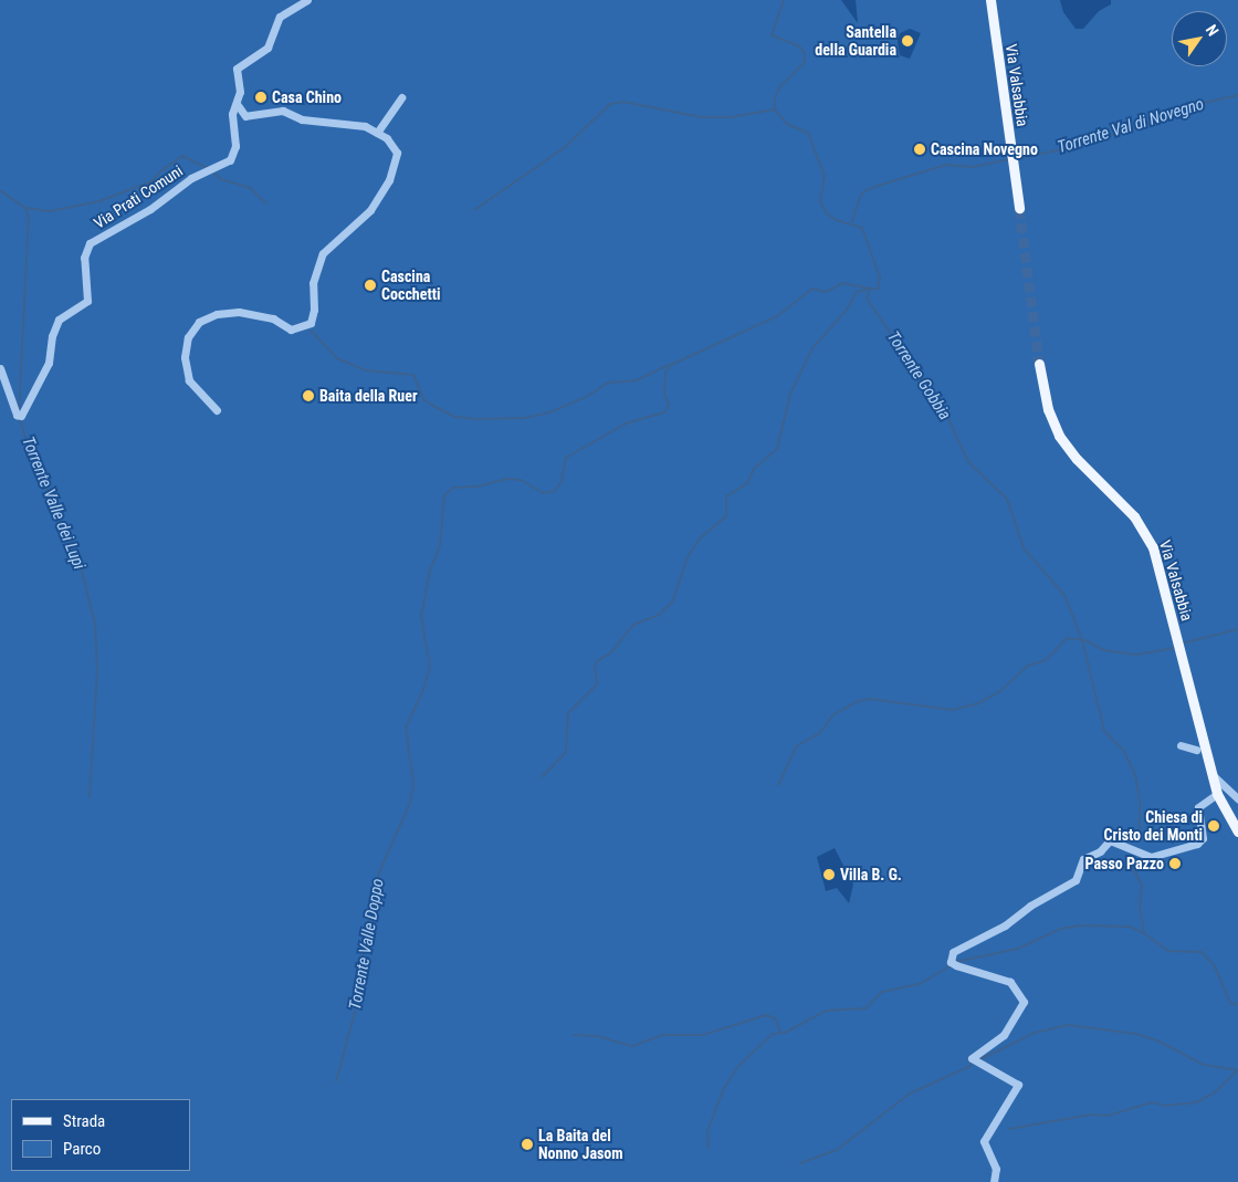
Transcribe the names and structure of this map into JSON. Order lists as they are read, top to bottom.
{
  "streets": {
    "main road": ["Via Valsabbia"],
    "street": ["Via Prati Comuni"]
  },
  "water": [
    "Torrente Val di Novegno",
    "Torrente Gobbia",
    "Torrente Valle dei Lupi",
    "Torrente Valle Doppo"
  ],
  "places": [
    "Santella della Guardia",
    "Casa Chino",
    "Cascina Novegno",
    "Cascina Cocchetti",
    "Baita della Ruer",
    "Chiesa di Cristo dei Monti",
    "Passo Pazzo",
    "Villa B. G.",
    "La Baita del Nonno Jasom"
  ],
  "legend": ["Strada", "Parco"],
  "north": "top right"
}
